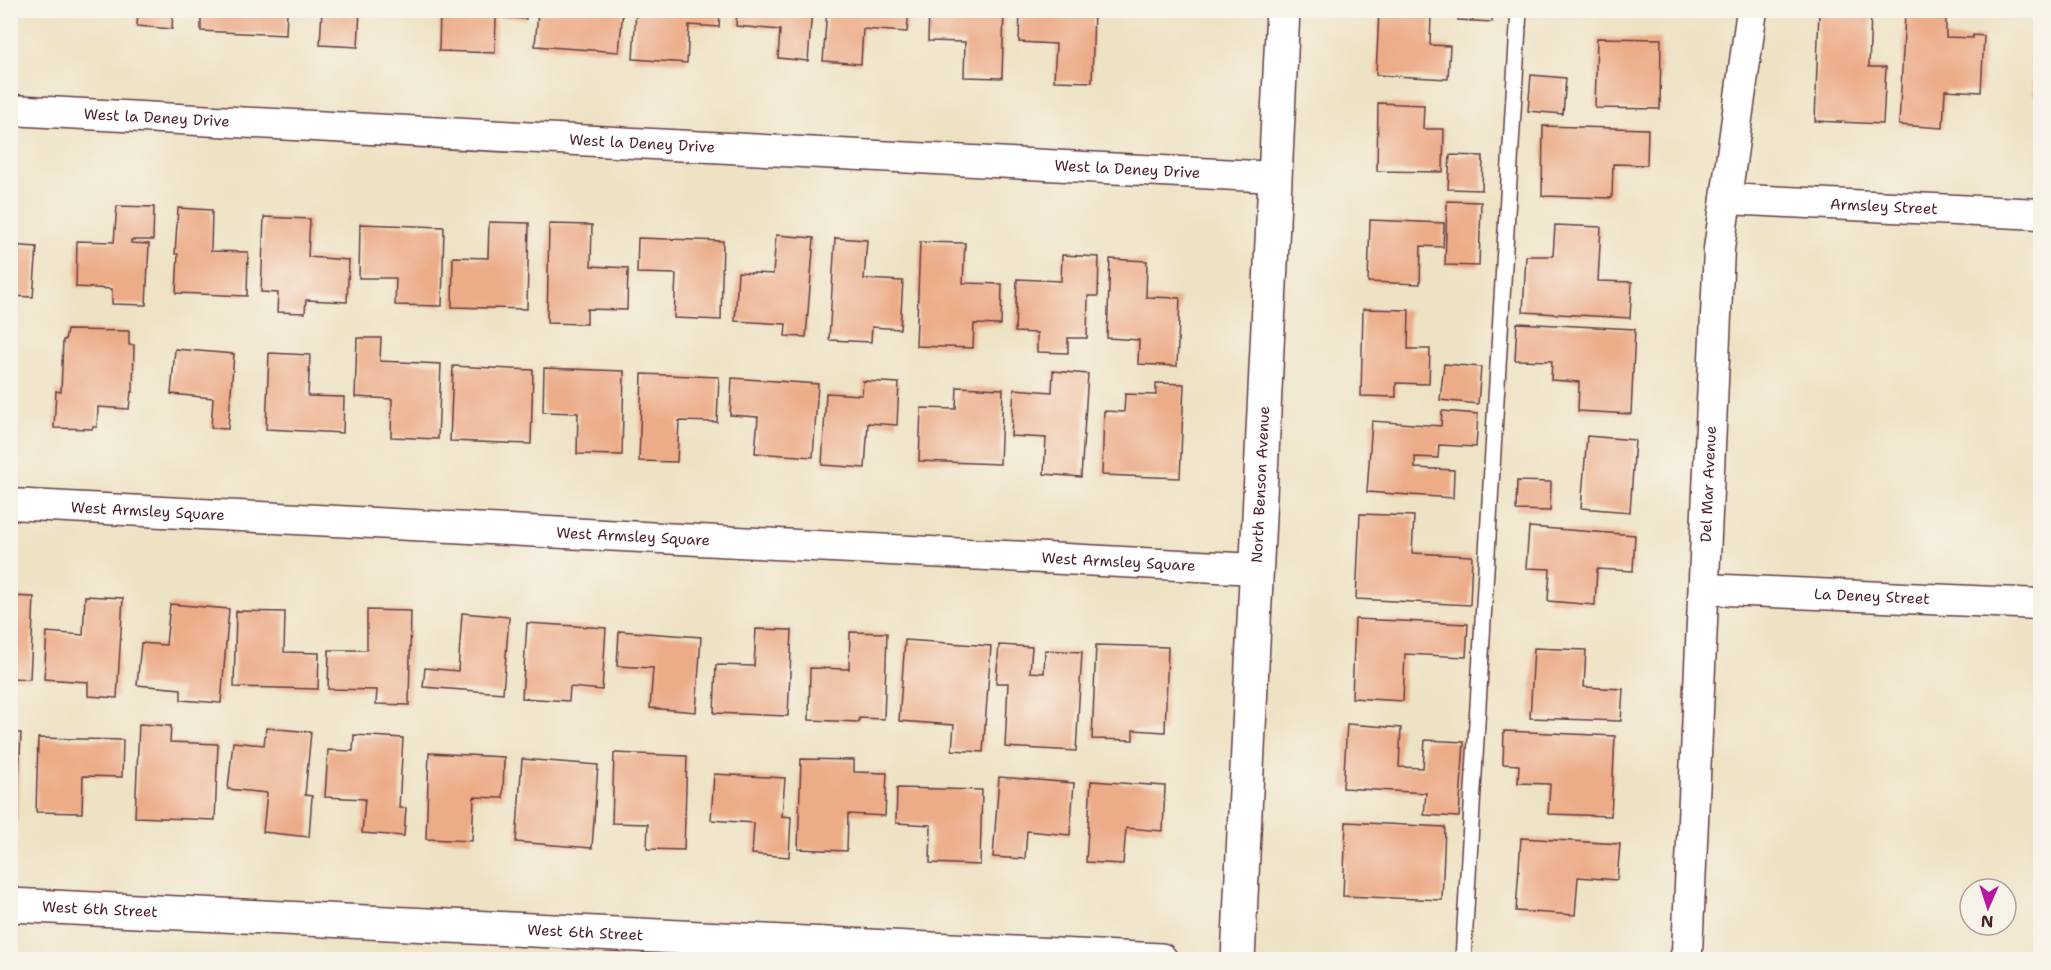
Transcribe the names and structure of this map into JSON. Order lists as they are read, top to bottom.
{
  "streets": {
    "street": [
      "West la Deney Drive",
      "Armsley Street",
      "Del Mar Avenue",
      "North Benson Avenue",
      "West Armsley Square",
      "La Deney Street",
      "West 6th Street"
    ]
  },
  "crossings": [
    ["West la Deney Drive", "North Benson Avenue"],
    ["Armsley Street", "Del Mar Avenue"],
    ["Del Mar Avenue", "La Deney Street"],
    ["North Benson Avenue", "West Armsley Square"]
  ],
  "north": "bottom"
}
